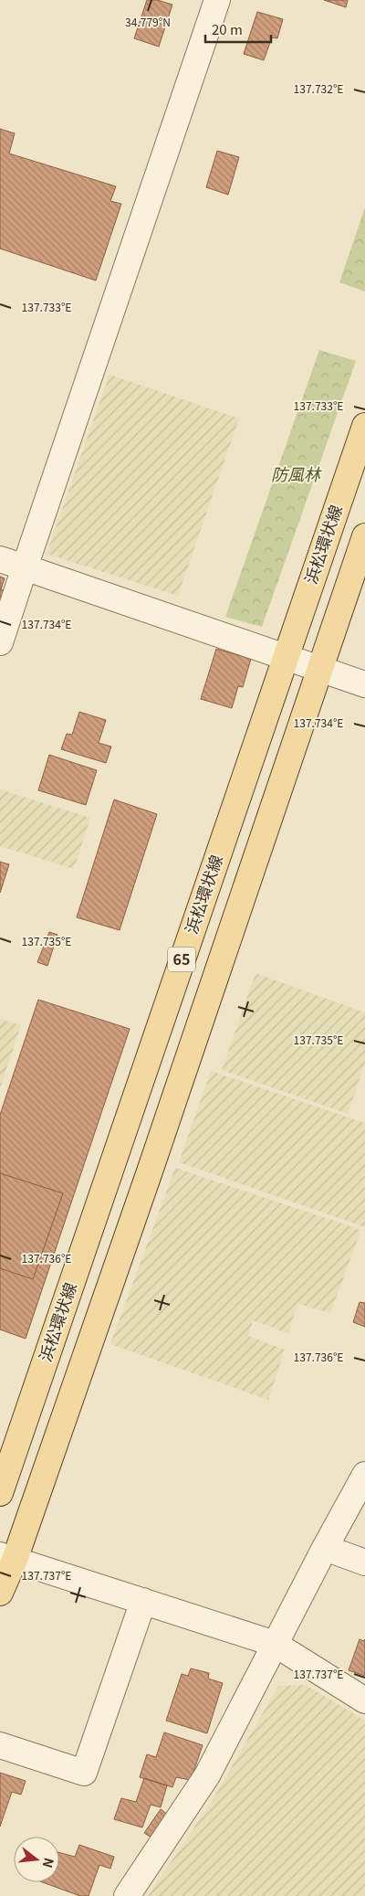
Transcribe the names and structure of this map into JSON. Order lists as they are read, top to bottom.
{
  "streets": {
    "main road": ["浜松環状線", "65"]
  },
  "parks": ["防風林"],
  "scale_bar": "20 m",
  "north": "right",
  "coordinates": [
    "34.779°N",
    "137.732°E",
    "137.733°E",
    "137.734°E",
    "137.735°E",
    "137.736°E",
    "137.737°E"
  ]
}
